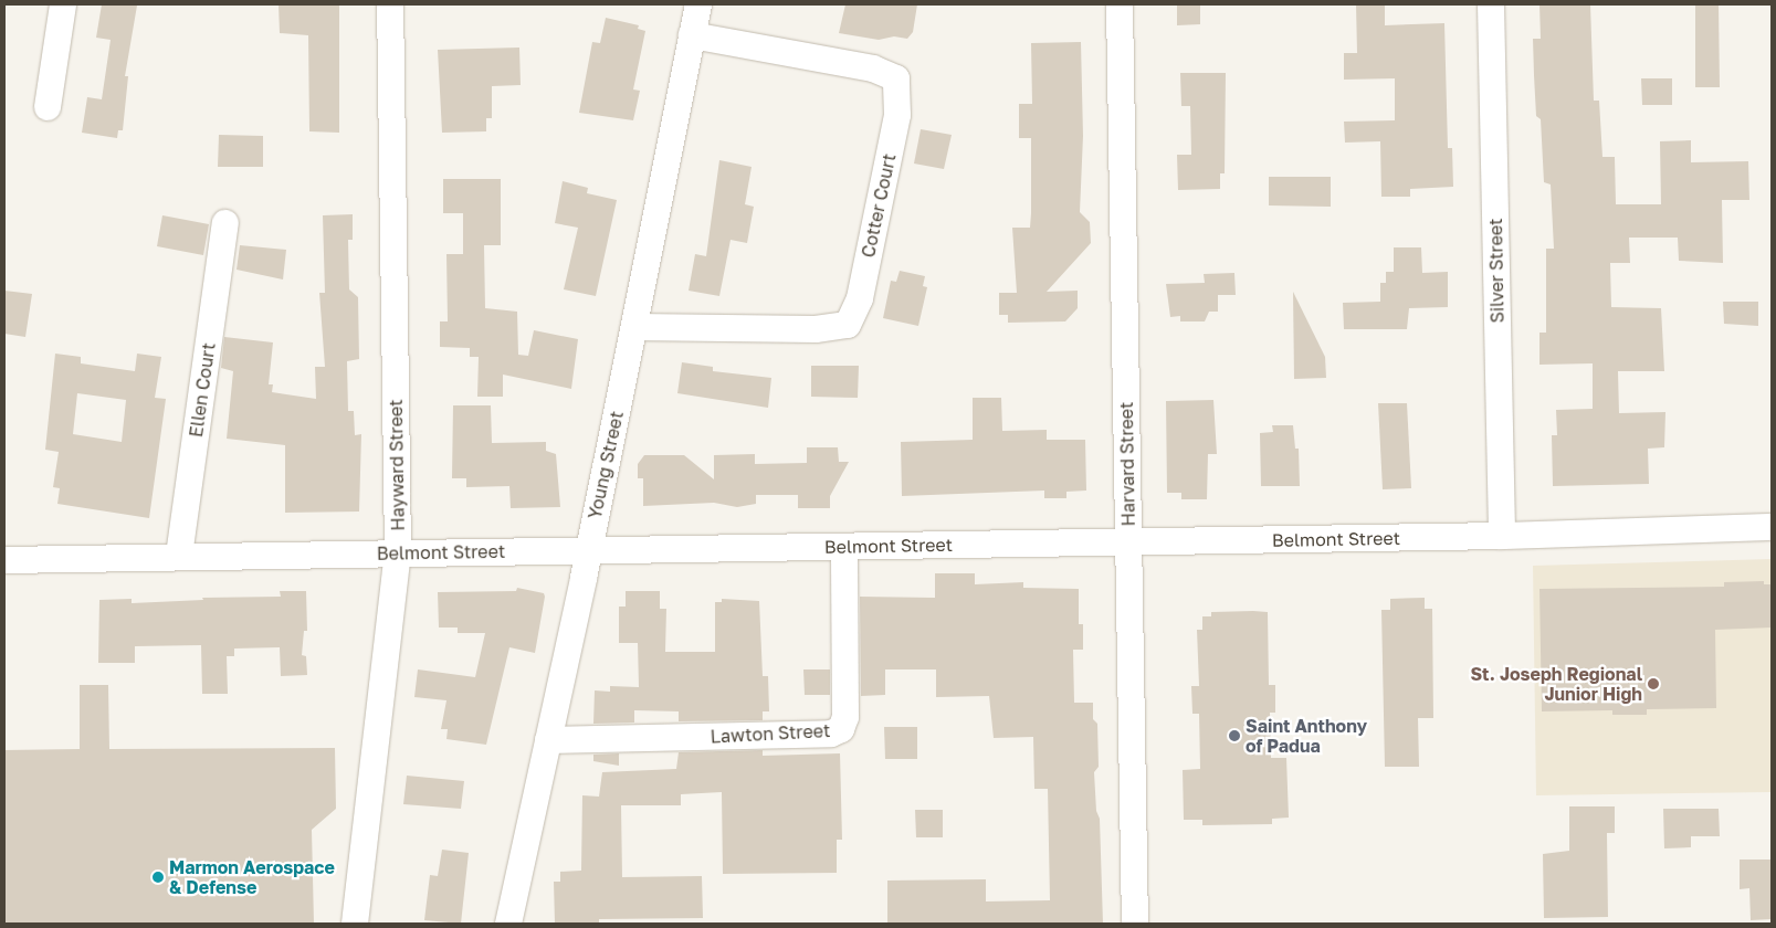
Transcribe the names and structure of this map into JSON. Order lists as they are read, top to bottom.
{
  "streets": {
    "street": [
      "Cotter Court",
      "Silver Street",
      "Ellen Court",
      "Harvard Street",
      "Hayward Street",
      "Young Street",
      "Belmont Street",
      "Lawton Street"
    ]
  },
  "crossings": [
    ["Cotter Court", "Young Street"],
    ["Silver Street", "Belmont Street"],
    ["Ellen Court", "Belmont Street"],
    ["Harvard Street", "Belmont Street"],
    ["Hayward Street", "Belmont Street"],
    ["Young Street", "Belmont Street"],
    ["Young Street", "Lawton Street"],
    ["Belmont Street", "Lawton Street"]
  ],
  "places": ["St. Joseph Regional Junior High", "Saint Anthony of Padua", "Marmon Aerospace & Defense"]
}
